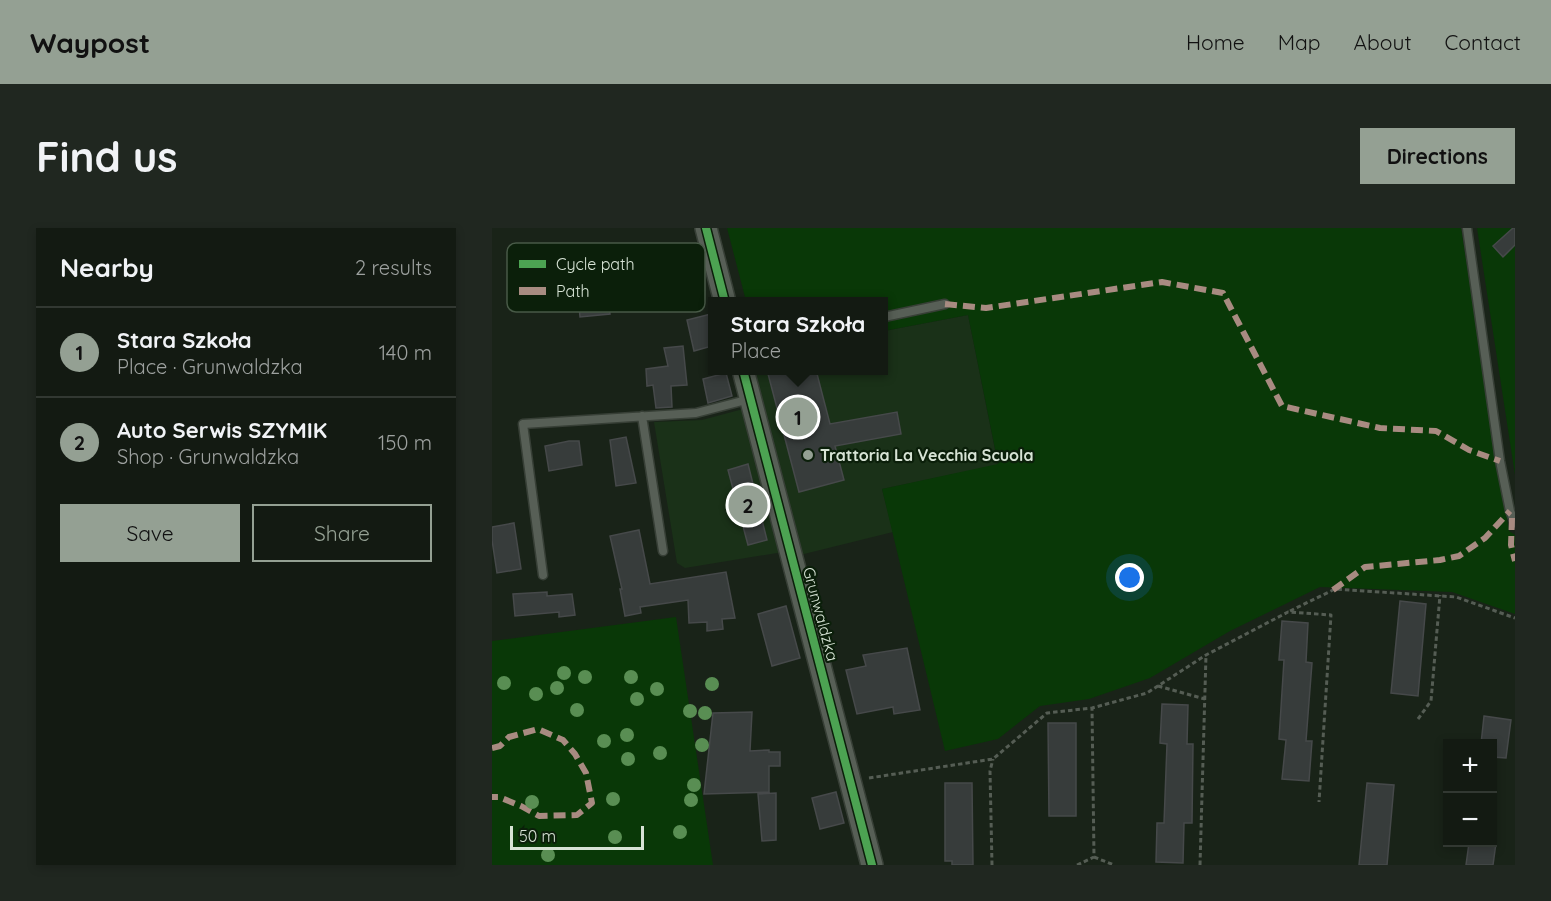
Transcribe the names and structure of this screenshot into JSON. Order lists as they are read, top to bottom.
{
  "streets": {
    "street": ["Grunwaldzka"]
  },
  "places": ["Trattoria La Vecchia Scuola"],
  "legend": ["Cycle path", "Path"],
  "scale_bar": "50 m",
  "page": {
    "header": "Waypost",
    "nav": [
      "Home",
      "Map",
      "About",
      "Contact"
    ],
    "buttons": [
      "Directions",
      ["Save", "Share"]
    ],
    "title": "Find us",
    "heading": ["Nearby", "2 results"],
    "popup": ["Stara Szkoła", "Place"],
    "list": [
      {
        "mark": "1",
        "name": "Stara Szkoła",
        "note": "Place · Grunwaldzka",
        "value": "140 m"
      },
      {
        "mark": "2",
        "name": "Auto Serwis SZYMIK",
        "note": "Shop · Grunwaldzka",
        "value": "150 m"
      }
    ],
    "pins": ["1", "2"],
    "map_buttons": ["+", "−"],
    "scale": "50 m"
  }
}
